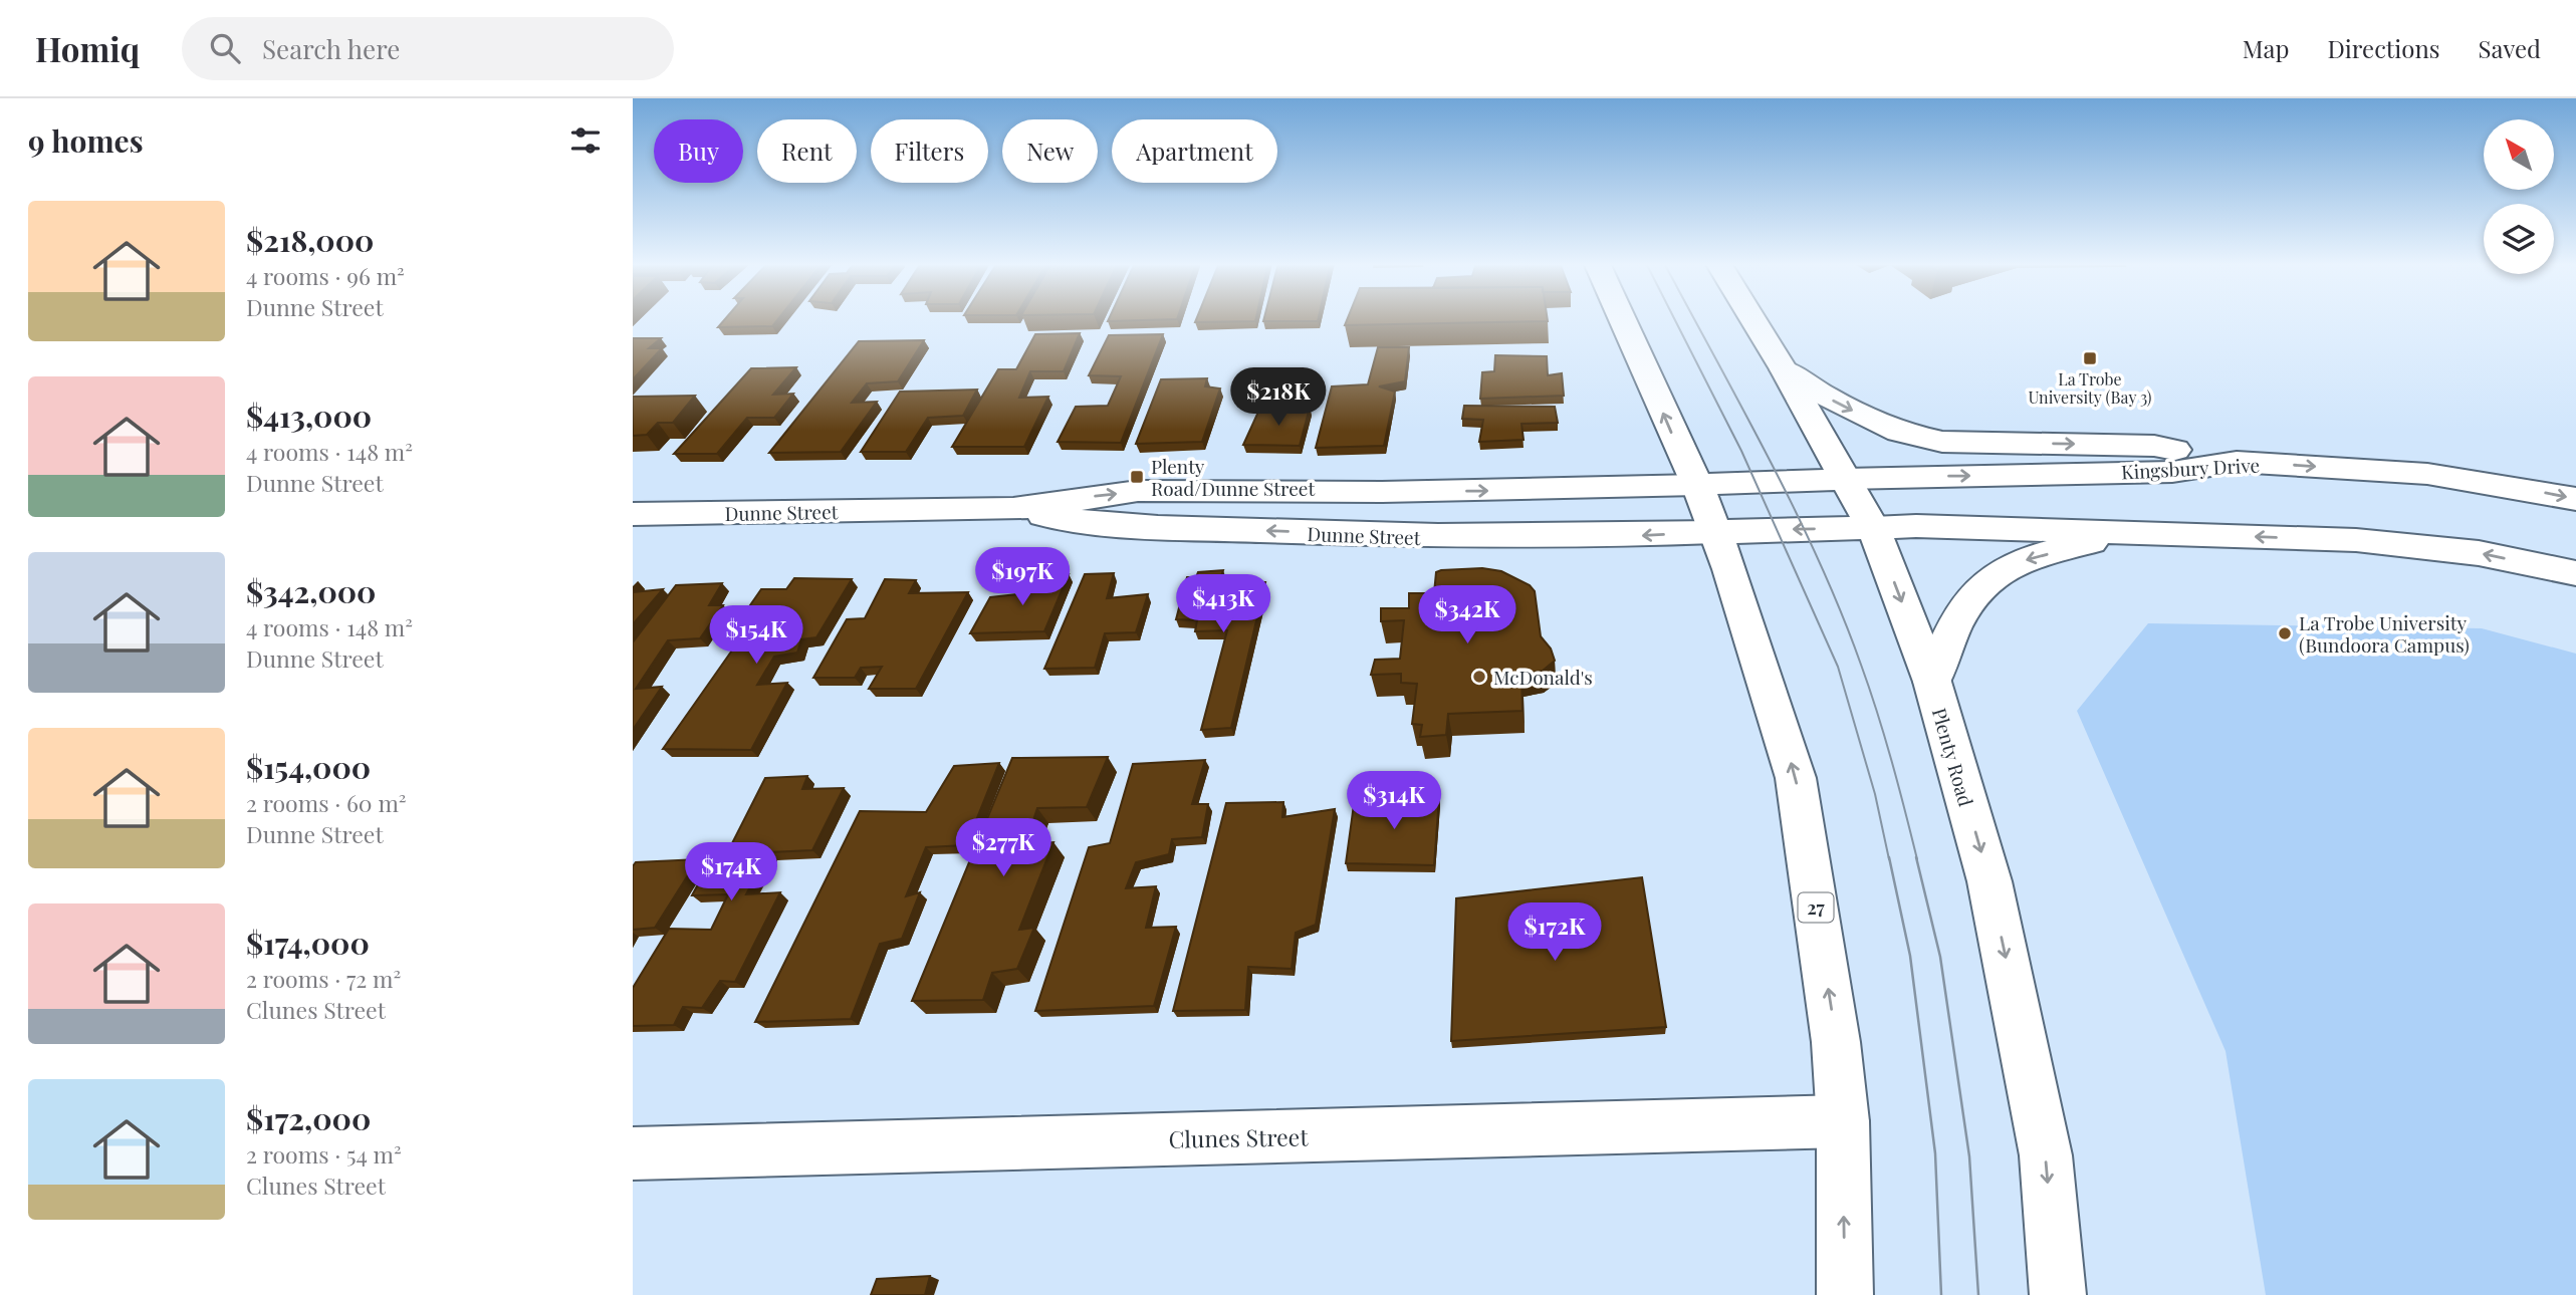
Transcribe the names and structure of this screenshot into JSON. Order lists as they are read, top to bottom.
{
  "streets": {
    "main road": [
      "Kingsbury Drive",
      "Dunne Street",
      "Plenty Road",
      "27",
      "Clunes Street"
    ]
  },
  "crossings": [
    ["Kingsbury Drive", "Dunne Street"],
    ["Kingsbury Drive", "Plenty Road"],
    ["Kingsbury Drive", "27"],
    ["Dunne Street", "Plenty Road"],
    ["Dunne Street", "27"],
    ["27", "Clunes Street"]
  ],
  "places": {
    "transit": ["La Trobe University (Bay 3)", "Plenty Road/Dunne Street"],
    "other": ["La Trobe University (Bundoora Campus)", "McDonald's"]
  },
  "north": "top left",
  "page": {
    "header": "Homiq",
    "search": "Search here",
    "nav": ["Map", "Directions", "Saved"],
    "heading": "9 homes",
    "chip": [
      "Buy",
      "Rent",
      "Filters",
      "New",
      "Apartment"
    ],
    "list": [
      {
        "name": "$218,000",
        "note": "4 rooms · 96 m² · Dunne Street"
      },
      {
        "name": "$413,000",
        "note": "4 rooms · 148 m² · Dunne Street"
      },
      {
        "name": "$342,000",
        "note": "4 rooms · 148 m² · Dunne Street"
      },
      {
        "name": "$154,000",
        "note": "2 rooms · 60 m² · Dunne Street"
      },
      {
        "name": "$174,000",
        "note": "2 rooms · 72 m² · Clunes Street"
      },
      {
        "name": "$172,000",
        "note": "2 rooms · 54 m² · Clunes Street"
      }
    ],
    "price": [
      "$218K",
      "$197K",
      "$413K",
      "$342K",
      "$154K",
      "$314K",
      "$277K",
      "$174K",
      "$172K"
    ]
  }
}
